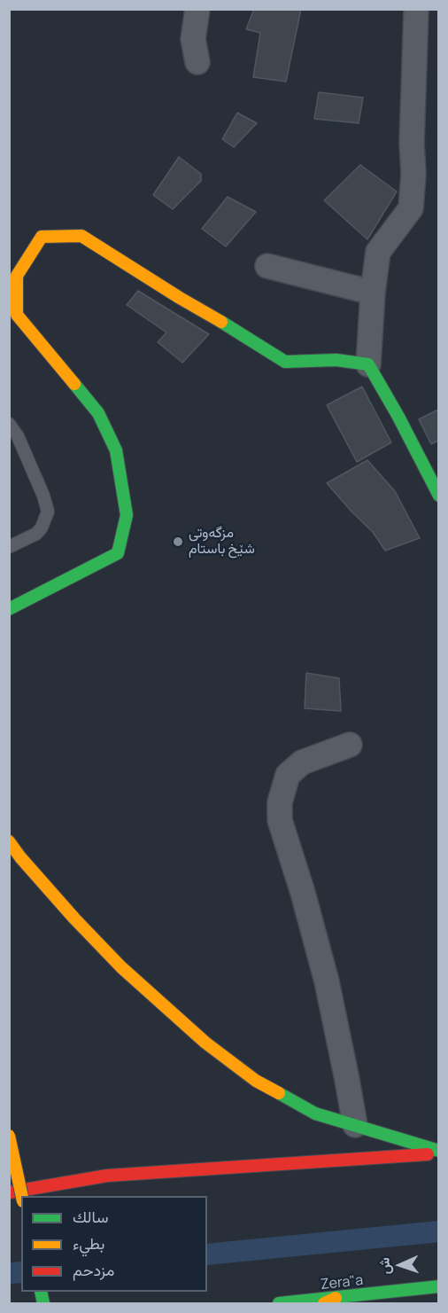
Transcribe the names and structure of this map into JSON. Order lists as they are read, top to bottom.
{
  "streets": {
    "main road": ["Zera\"a"]
  },
  "places": ["مزگەوتی شێخ باستام"],
  "legend": ["سالك", "بطيء", "مزدحم"],
  "north": "left"
}
